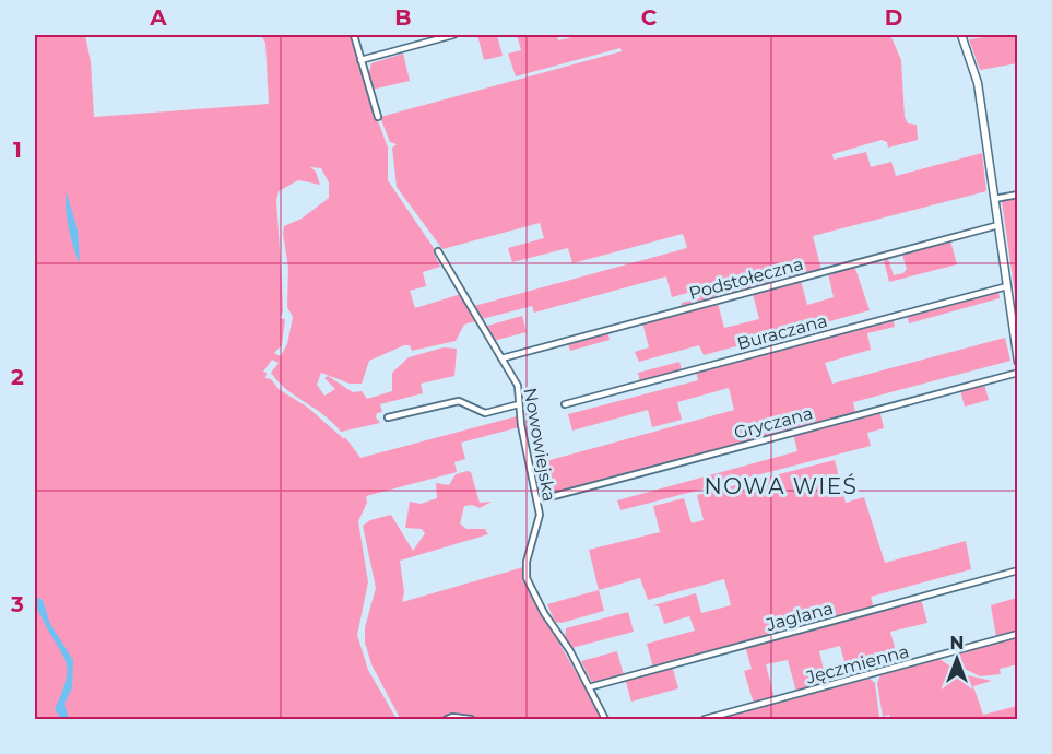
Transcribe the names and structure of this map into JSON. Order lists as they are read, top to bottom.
{
  "streets": {
    "street": [
      "Podstołeczna",
      "Buraczana",
      "Gryczana",
      "Nowowiejska",
      "Jaglana",
      "Jęczmienna"
    ]
  },
  "crossings": [
    ["Podstołeczna", "Nowowiejska"],
    ["Gryczana", "Nowowiejska"],
    ["Nowowiejska", "Jaglana"]
  ],
  "districts": ["NOWA WIEŚ"],
  "north": "top",
  "grid": {
    "columns": [
      "A",
      "B",
      "C",
      "D"
    ],
    "rows": ["1", "2", "3"]
  }
}
